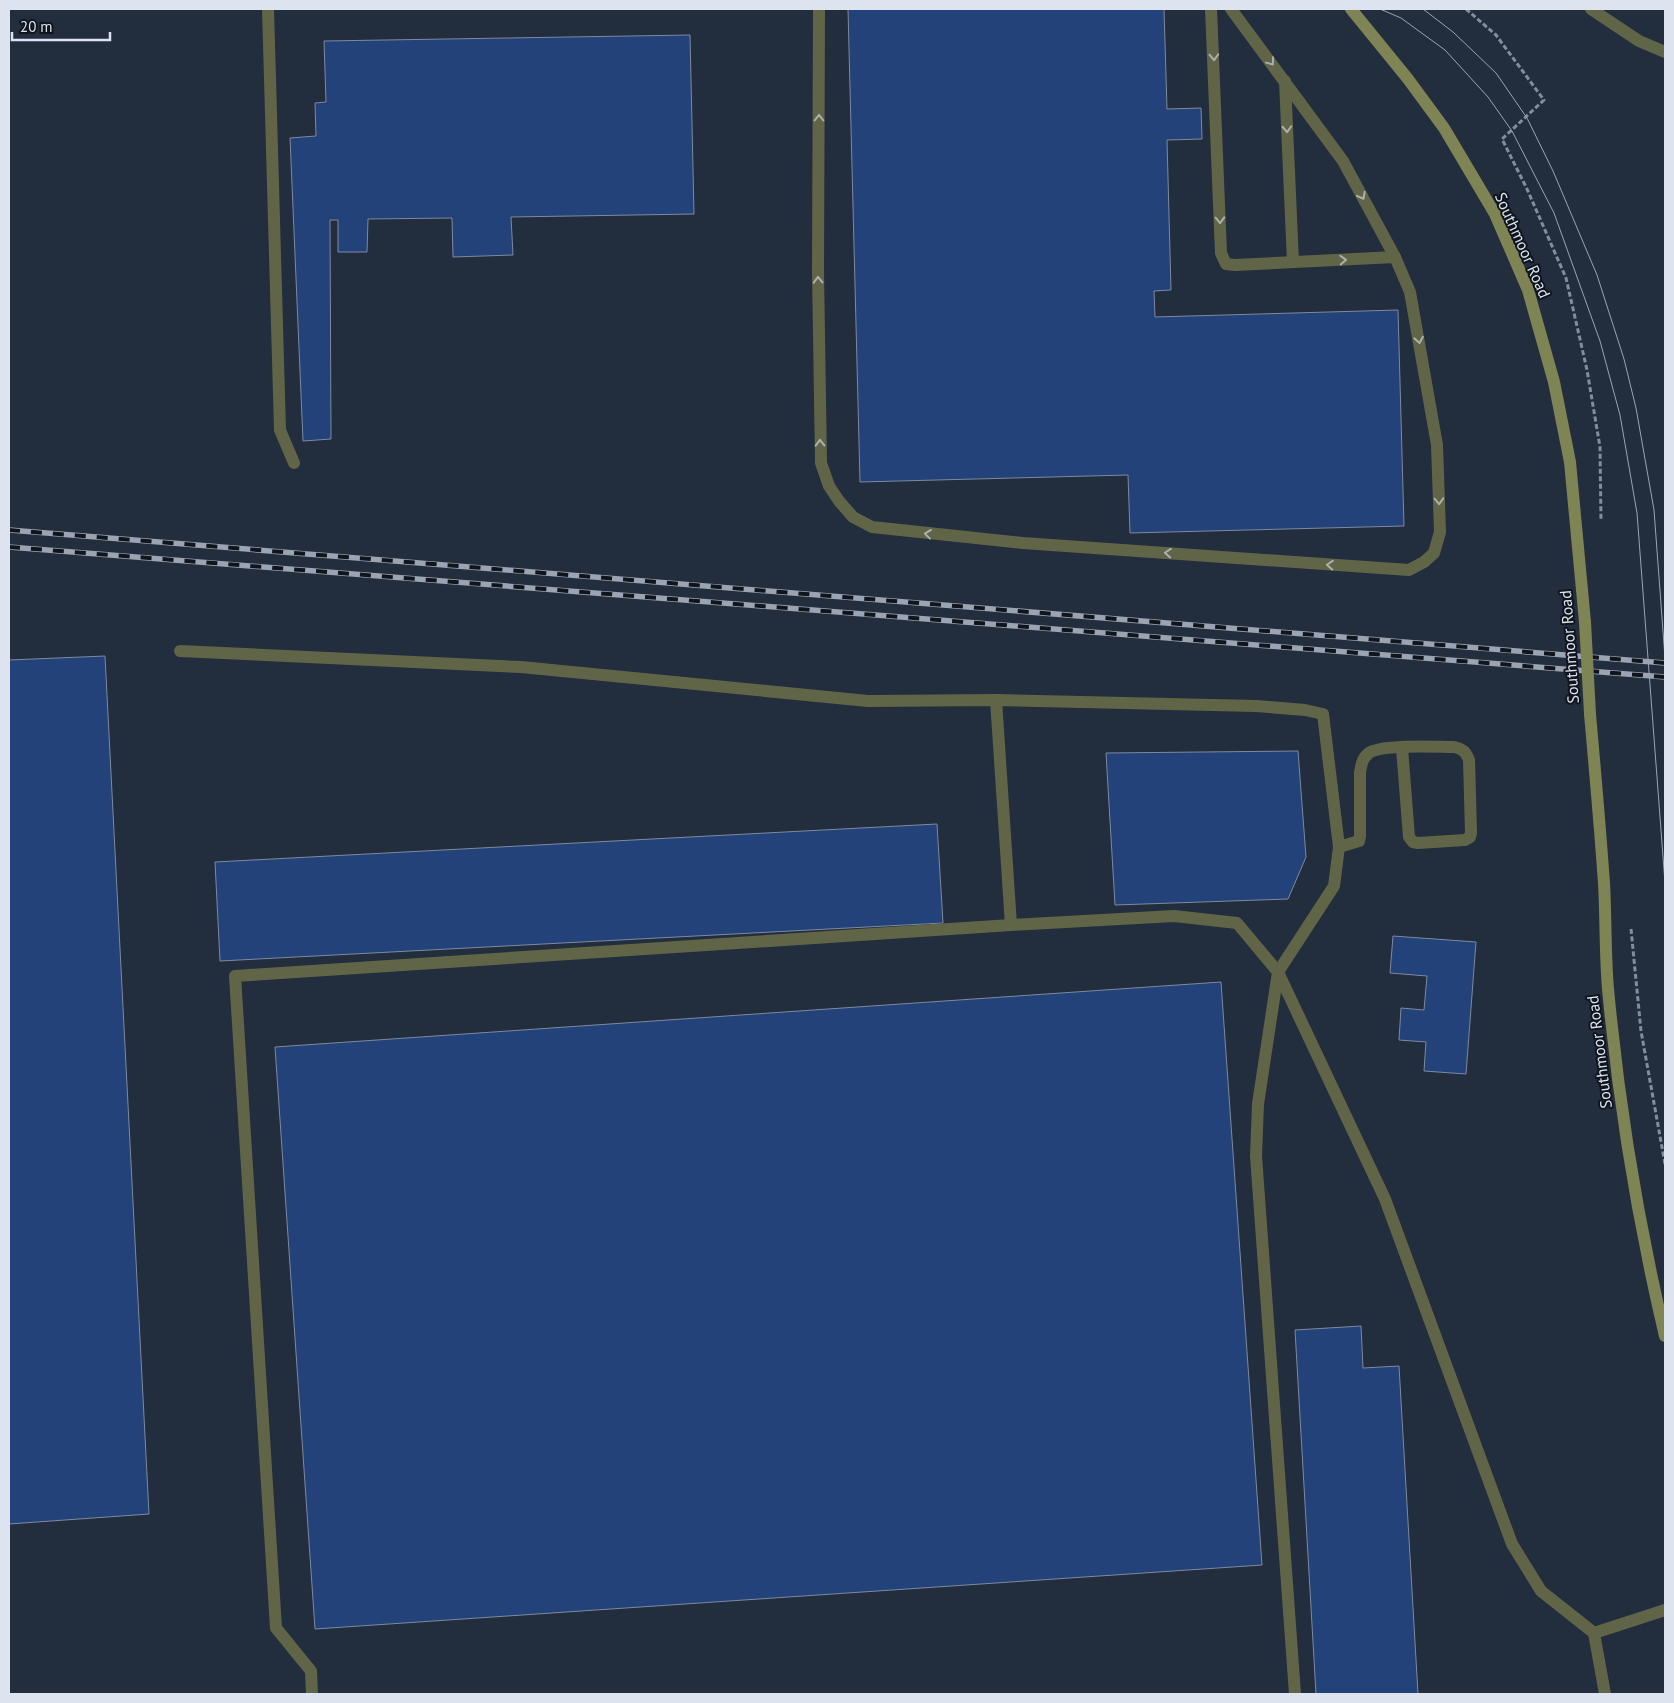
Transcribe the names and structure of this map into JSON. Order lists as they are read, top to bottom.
{
  "streets": {
    "street": ["Southmoor Road"]
  },
  "scale_bar": "20 m"
}
